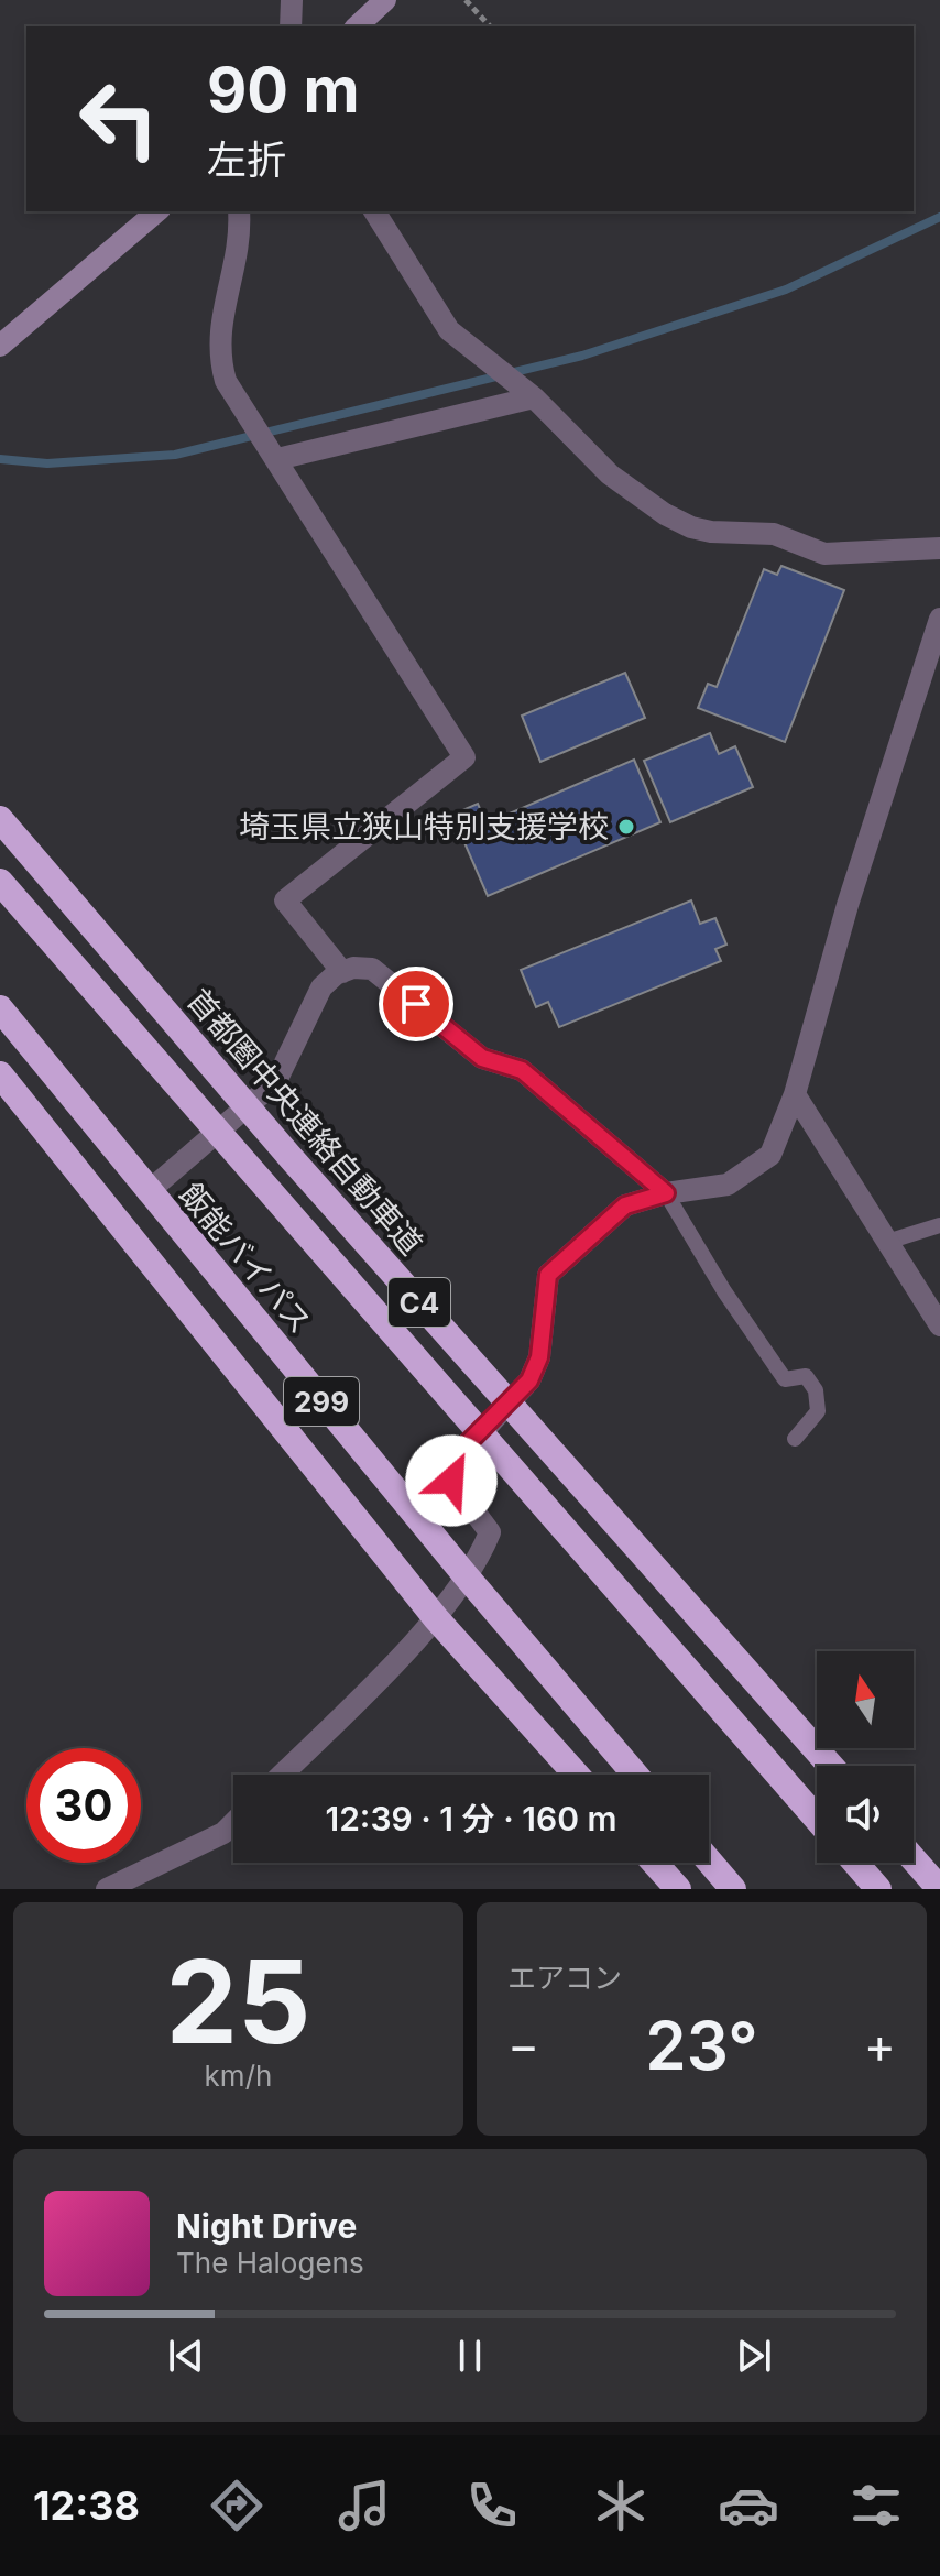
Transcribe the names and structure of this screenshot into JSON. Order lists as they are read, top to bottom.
{
  "streets": {
    "highway": [
      "首都圏中央連絡自動車道",
      "飯能バイパス",
      "C4",
      "299"
    ]
  },
  "places": ["埼玉県立狭山特別支援学校"],
  "north": "top",
  "page": {
    "turn": ["90 m", "左折"],
    "limit": "30",
    "trip": "12:39 · 1 分 · 160 m",
    "tile": [
      ["25", "km/h"],
      "エアコン"
    ],
    "heat": ["−", "23°", "+"],
    "song": ["Night Drive", "The Halogens"],
    "tabs": "12:38"
  }
}
